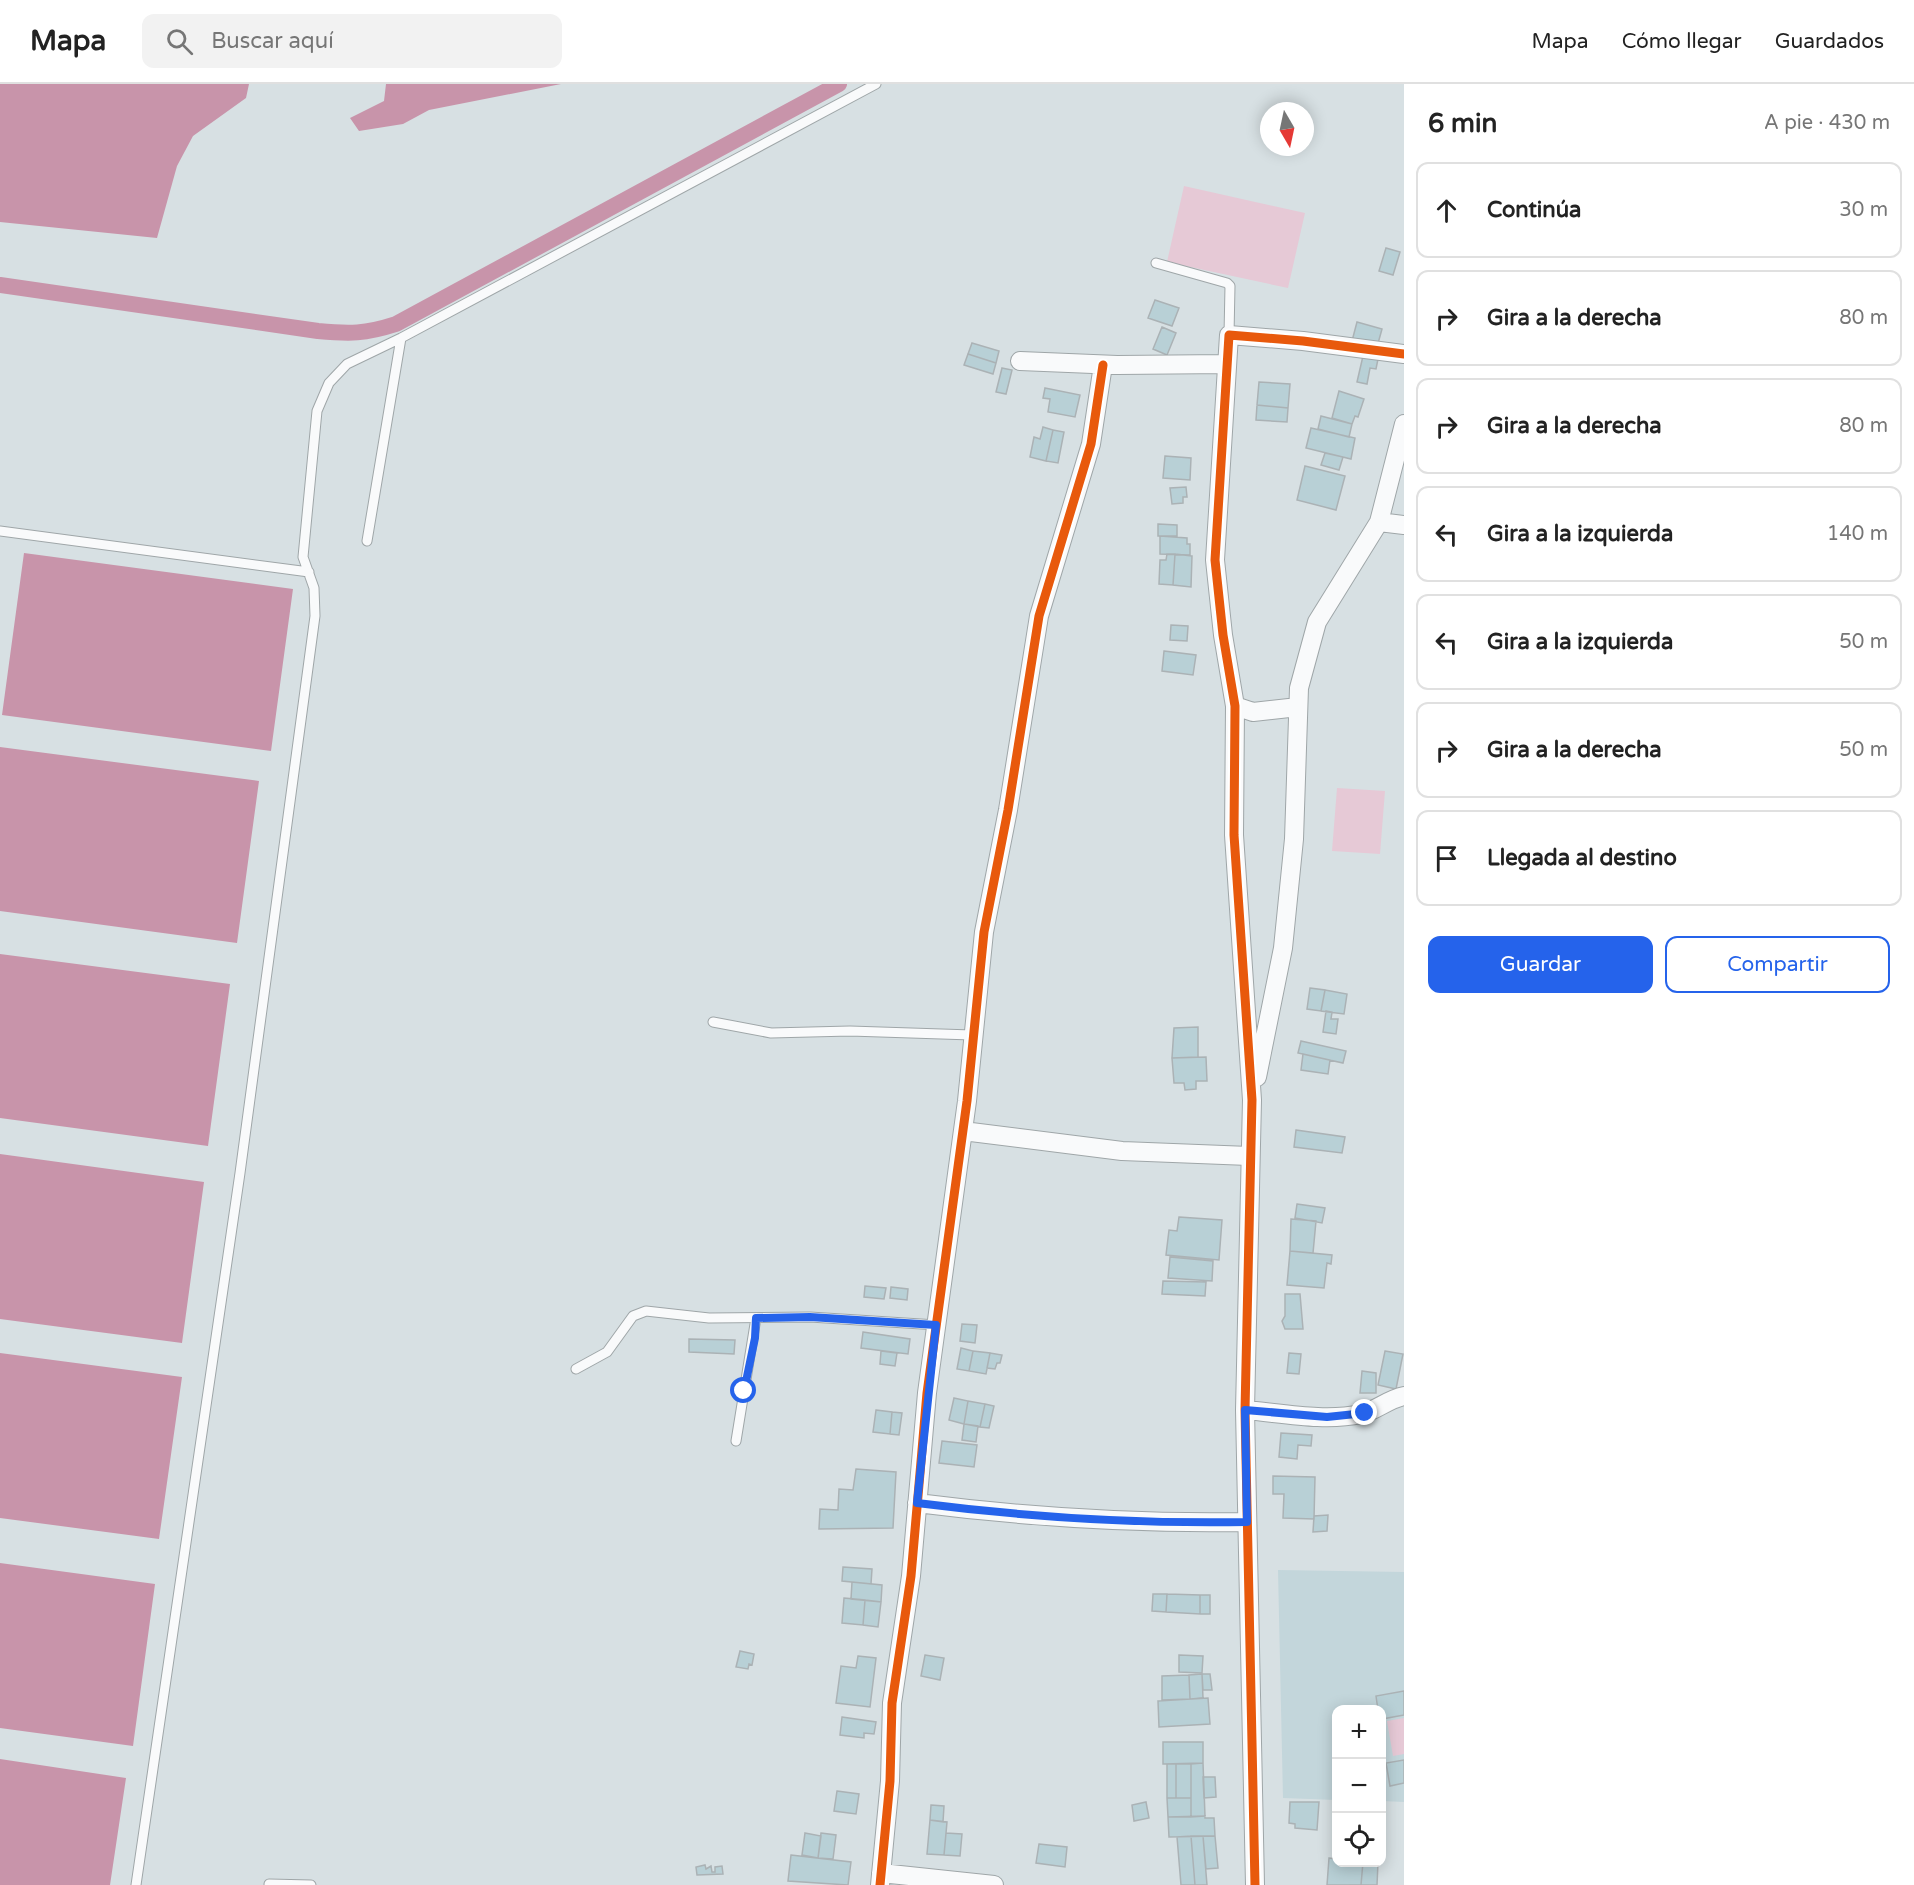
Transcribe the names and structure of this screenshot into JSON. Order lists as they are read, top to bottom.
{
  "north": "bottom",
  "page": {
    "header": "Mapa",
    "search": "Buscar aquí",
    "nav": ["Mapa", "Cómo llegar", "Guardados"],
    "heading": ["6 min", "A pie · 430 m"],
    "list": [
      ["Continúa", "30 m"],
      ["Gira a la derecha", "80 m"],
      ["Gira a la derecha", "80 m"],
      ["Gira a la izquierda", "140 m"],
      ["Gira a la izquierda", "50 m"],
      ["Gira a la derecha", "50 m"],
      "Llegada al destino"
    ],
    "buttons": ["Guardar", "Compartir"],
    "map_buttons": ["+", "−"]
  }
}
